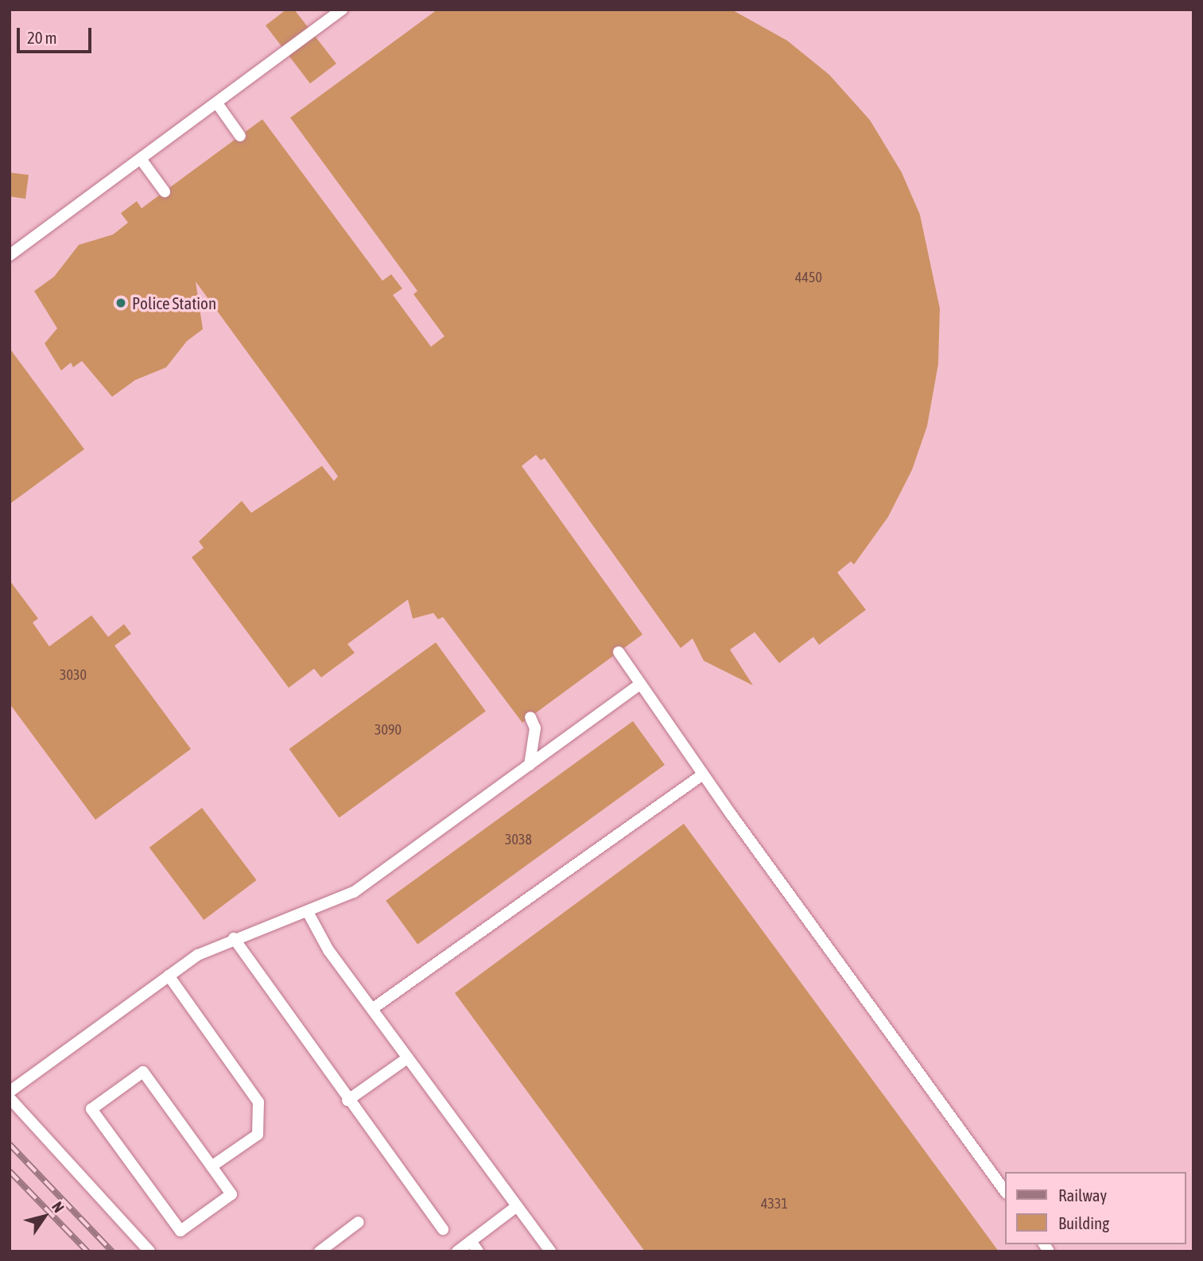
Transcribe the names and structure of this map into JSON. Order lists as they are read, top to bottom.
{
  "places": ["Police Station"],
  "house_numbers": [
    "4450",
    "3030",
    "3090",
    "3038",
    "4331"
  ],
  "legend": ["Railway", "Building"],
  "scale_bar": "20 m",
  "north": "top right"
}
